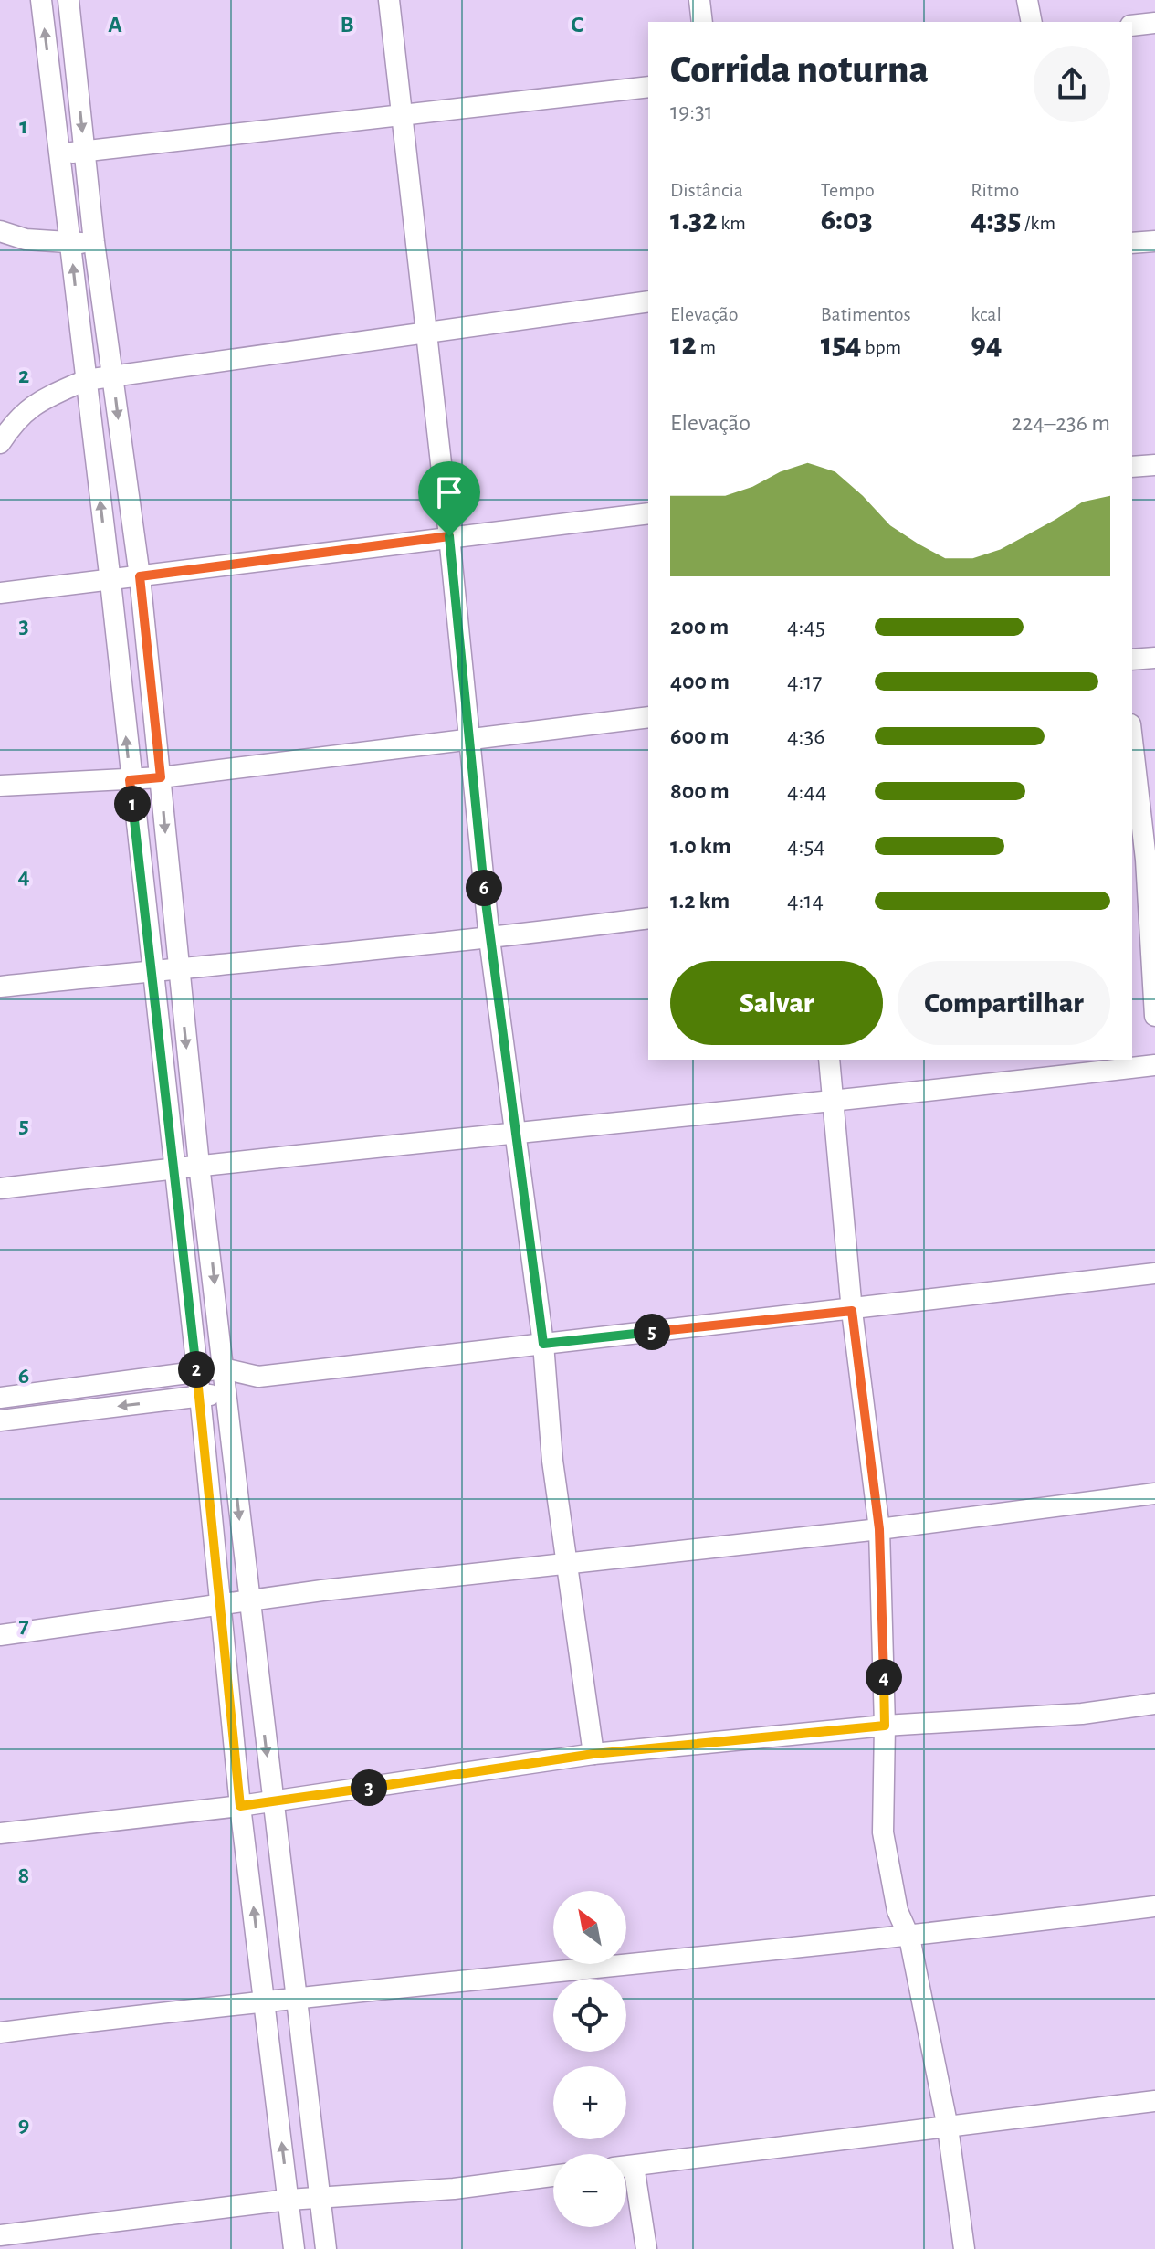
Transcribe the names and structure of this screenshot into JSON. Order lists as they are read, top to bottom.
{
  "north": "top left",
  "page": {
    "heading": ["Corrida noturna", "19:31"],
    "stats": [
      ["Distância", "1.32 km"],
      ["Tempo", "6:03"],
      ["Ritmo", "4:35 /km"],
      ["Elevação", "12 m"],
      ["Batimentos", "154 bpm"],
      ["kcal", "94"]
    ],
    "chart": ["Elevação", "224–236 m"],
    "list": [
      {
        "name": "200 m",
        "note": "4:45"
      },
      {
        "name": "400 m",
        "note": "4:17"
      },
      {
        "name": "600 m",
        "note": "4:36"
      },
      {
        "name": "800 m",
        "note": "4:44"
      },
      {
        "name": "1.0 km",
        "note": "4:54"
      },
      {
        "name": "1.2 km",
        "note": "4:14"
      }
    ],
    "pins": [
      "1",
      "6",
      "5",
      "2",
      "4",
      "3"
    ],
    "buttons": ["Salvar", "Compartilhar"],
    "map_buttons": ["+", "−"]
  },
  "grid": {
    "columns": ["A", "B", "C"],
    "rows": [
      "1",
      "2",
      "3",
      "4",
      "5",
      "6",
      "7",
      "8",
      "9"
    ]
  }
}
